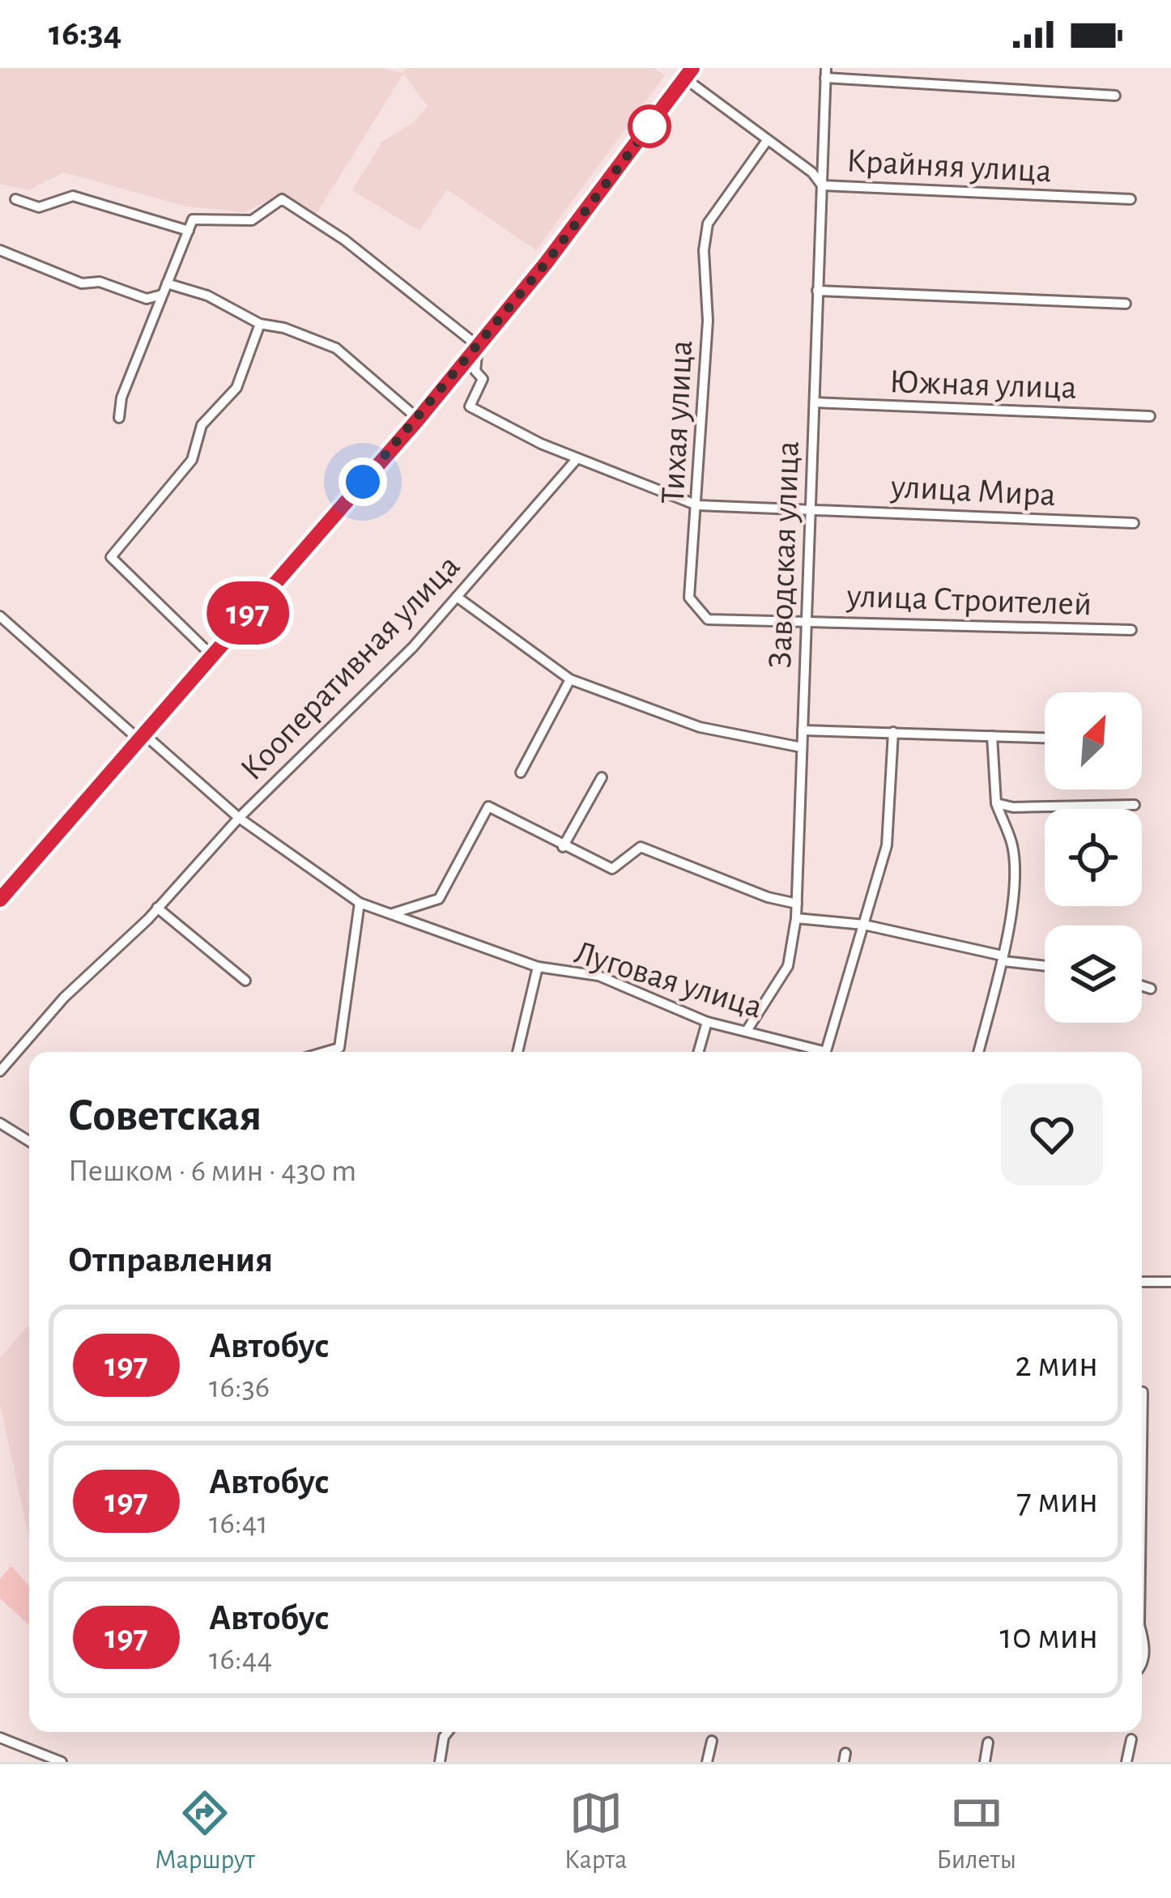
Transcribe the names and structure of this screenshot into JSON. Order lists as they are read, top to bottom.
{
  "streets": {
    "street": [
      "Крайняя улица",
      "Южная улица",
      "Тихая улица",
      "улица Мира",
      "Заводская улица",
      "улица Строителей",
      "Кооперативная улица",
      "Луговая улица"
    ]
  },
  "crossings": [
    ["Крайняя улица", "Тихая улица"],
    ["Крайняя улица", "Заводская улица"],
    ["Южная улица", "Заводская улица"],
    ["Тихая улица", "Заводская улица"],
    ["Тихая улица", "улица Строителей"],
    ["улица Мира", "Заводская улица"],
    ["Заводская улица", "улица Строителей"],
    ["Заводская улица", "Луговая улица"],
    ["Кооперативная улица", "Луговая улица"]
  ],
  "lines": ["bus line 197"],
  "north": "top right",
  "page": {
    "status": "16:34",
    "on_map": "197",
    "heading": [
      ["Советская", "Пешком · 6 мин · 430 m"],
      "Отправления"
    ],
    "list": [
      {
        "mark": "197",
        "name": "Автобус",
        "note": "16:36",
        "value": "2 мин"
      },
      {
        "mark": "197",
        "name": "Автобус",
        "note": "16:41",
        "value": "7 мин"
      },
      {
        "mark": "197",
        "name": "Автобус",
        "note": "16:44",
        "value": "10 мин"
      }
    ],
    "tabs": ["Маршрут", "Карта", "Билеты"]
  }
}
